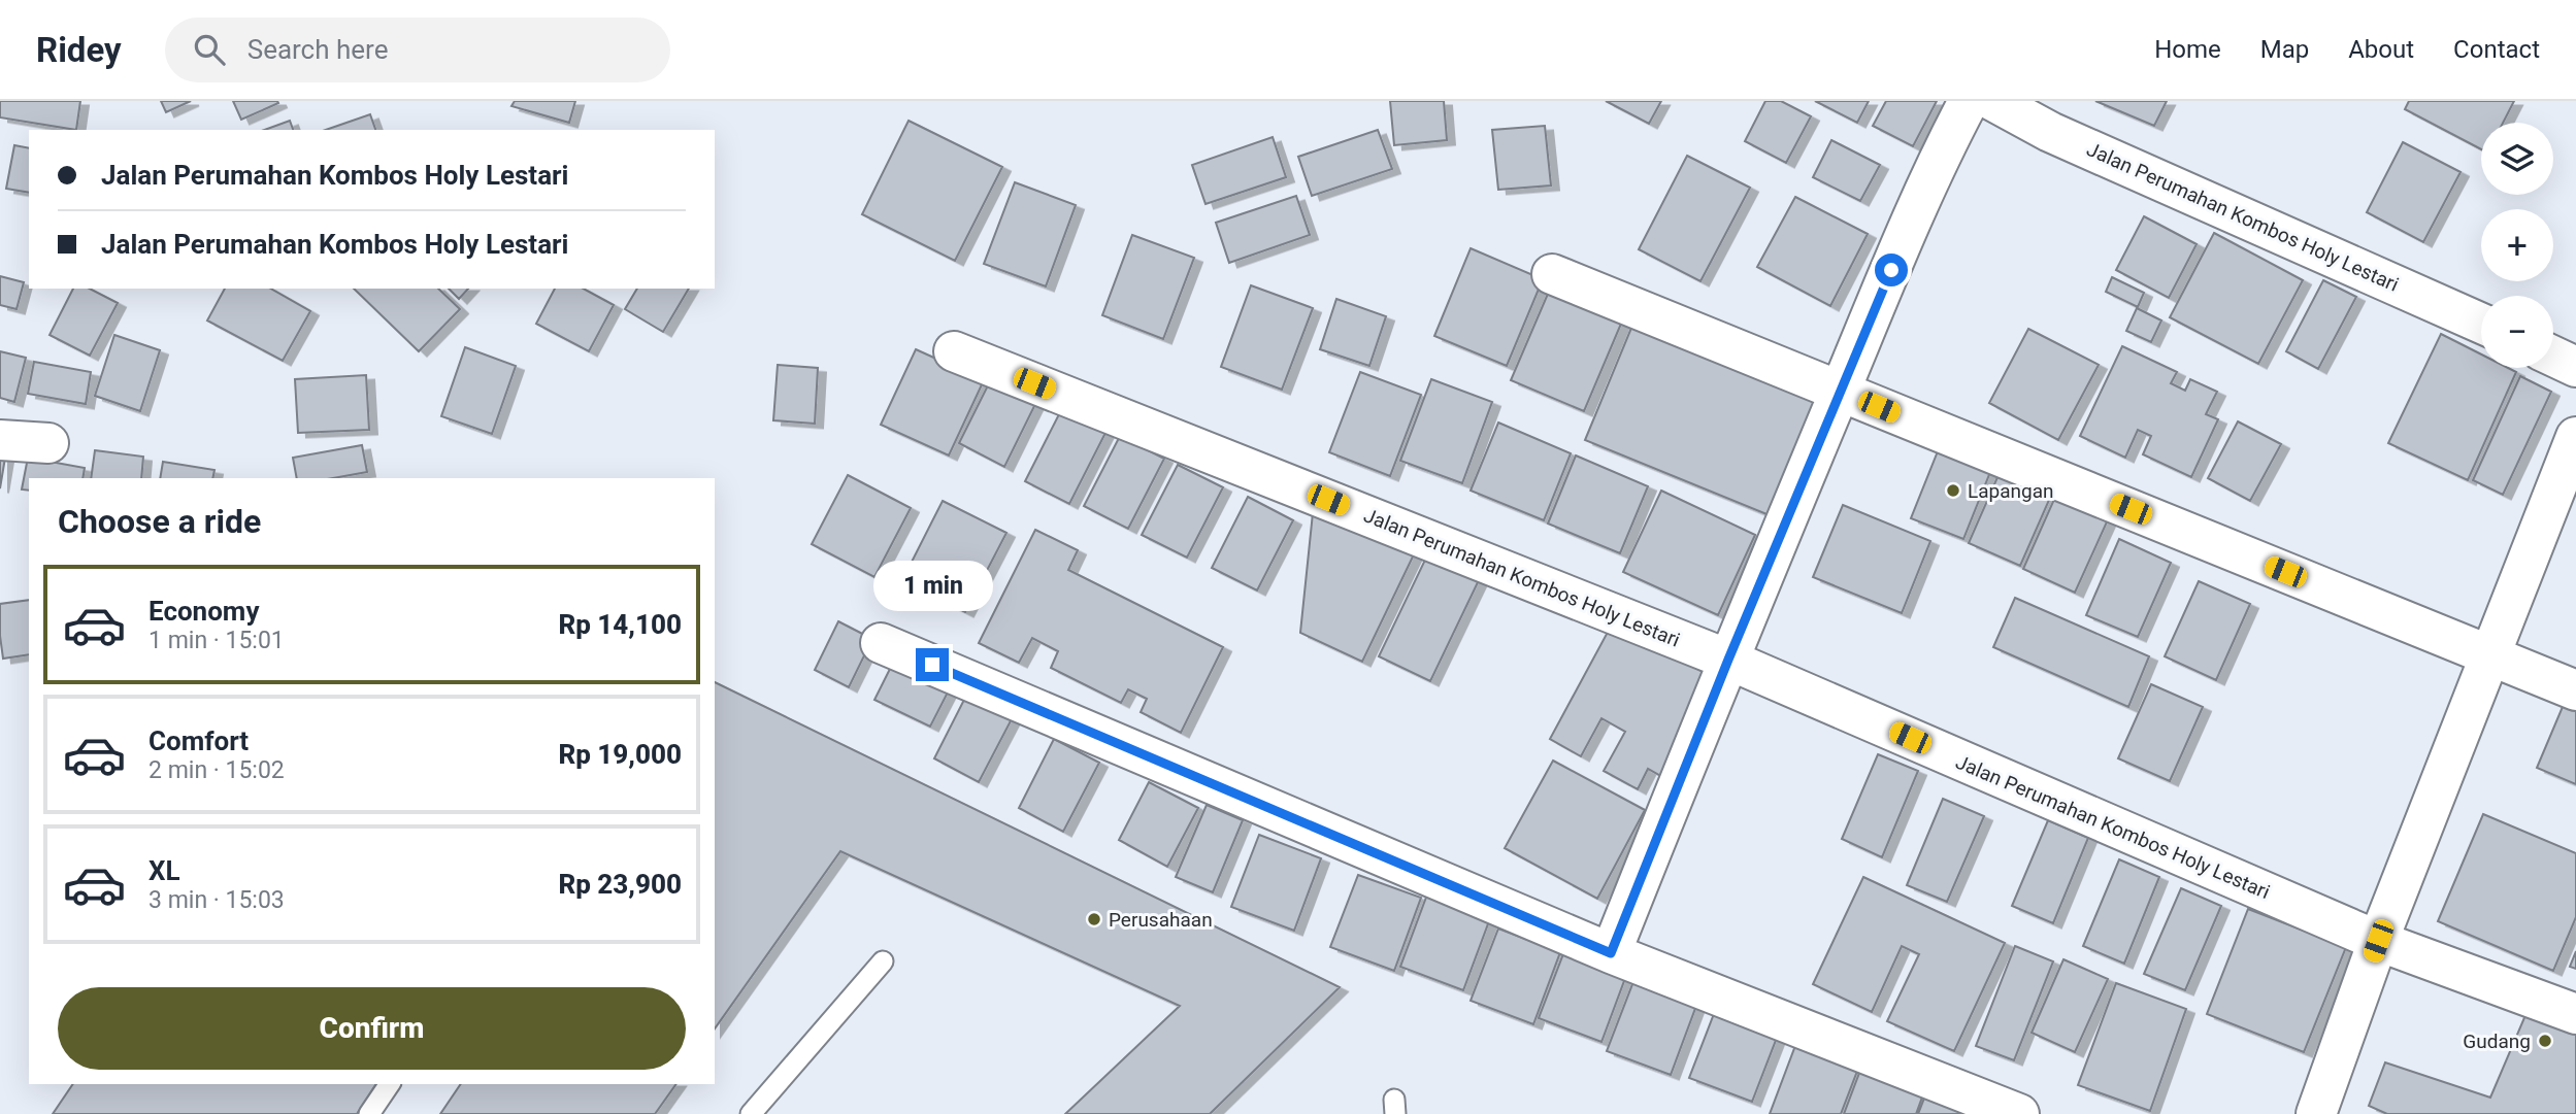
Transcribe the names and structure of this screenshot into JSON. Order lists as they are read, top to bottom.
{
  "streets": {
    "street": ["Jalan Perumahan Kombos Holy Lestari"]
  },
  "places": ["Lapangan", "Perusahaan", "Gudang"],
  "page": {
    "header": "Ridey",
    "search": "Search here",
    "nav": [
      "Home",
      "Map",
      "About",
      "Contact"
    ],
    "map_buttons": ["+", "−"],
    "banner": ["Jalan Perumahan Kombos Holy Lestari", "Jalan Perumahan Kombos Holy Lestari"],
    "heading": "Choose a ride",
    "bubble": "1 min",
    "list": [
      {
        "name": "Economy",
        "note": "1 min · 15:01",
        "value": "Rp 14,100"
      },
      {
        "name": "Comfort",
        "note": "2 min · 15:02",
        "value": "Rp 19,000"
      },
      {
        "name": "XL",
        "note": "3 min · 15:03",
        "value": "Rp 23,900"
      }
    ],
    "buttons": "Confirm"
  }
}
